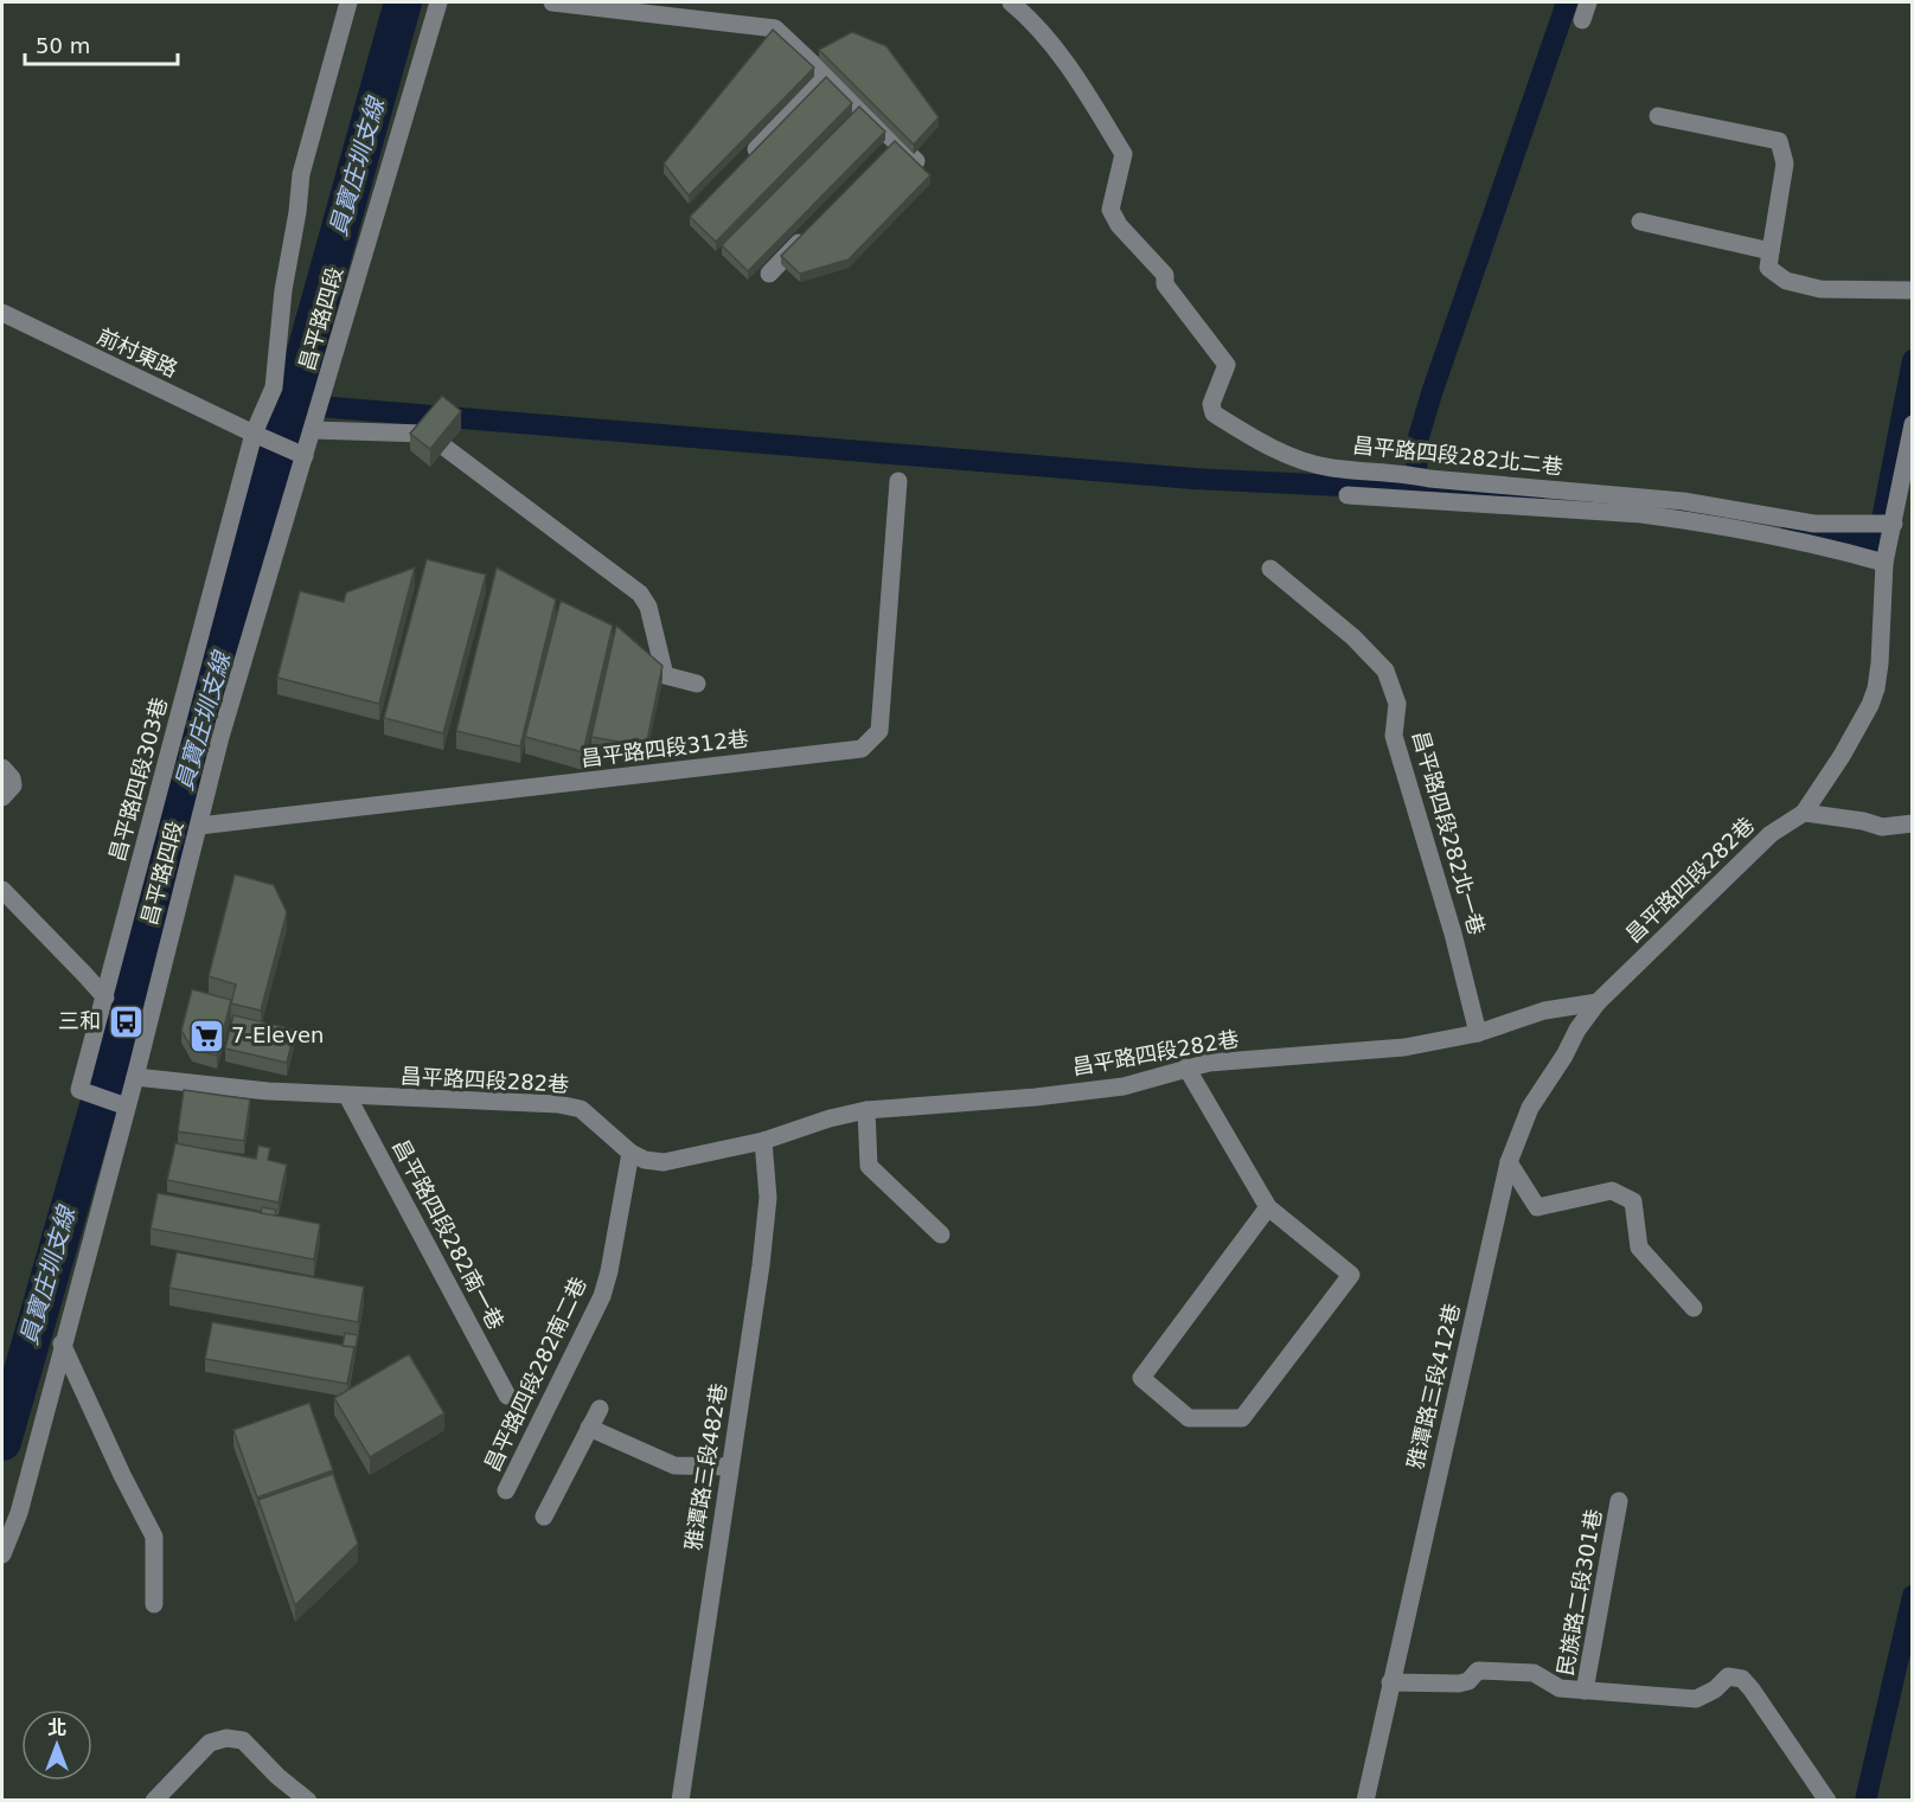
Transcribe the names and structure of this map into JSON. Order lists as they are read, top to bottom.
{
  "streets": {
    "street": [
      "昌平路四段",
      "前村東路",
      "昌平路四段282北二巷",
      "昌平路四段312巷",
      "昌平路四段303巷",
      "昌平路四段282北一巷",
      "昌平路四段282巷",
      "昌平路四段282南一巷",
      "昌平路四段282南二巷",
      "雅潭路三段412巷",
      "雅潭路三段482巷",
      "民族路二段301巷"
    ]
  },
  "crossings": [
    ["昌平路四段", "前村東路"],
    ["昌平路四段", "昌平路四段312巷"],
    ["昌平路四段", "昌平路四段303巷"],
    ["昌平路四段", "昌平路四段282巷"],
    ["前村東路", "昌平路四段303巷"],
    ["昌平路四段282北二巷", "昌平路四段282巷"],
    ["昌平路四段282北一巷", "昌平路四段282巷"],
    ["昌平路四段282巷", "昌平路四段282南一巷"],
    ["昌平路四段282巷", "昌平路四段282南二巷"],
    ["昌平路四段282巷", "雅潭路三段412巷"],
    ["昌平路四段282巷", "雅潭路三段482巷"],
    ["雅潭路三段412巷", "民族路二段301巷"]
  ],
  "water": ["員寶庄圳支線"],
  "places": {
    "bus stop": ["三和"],
    "supermarket": ["7-Eleven"]
  },
  "scale_bar": "50 m",
  "north": "top"
}
